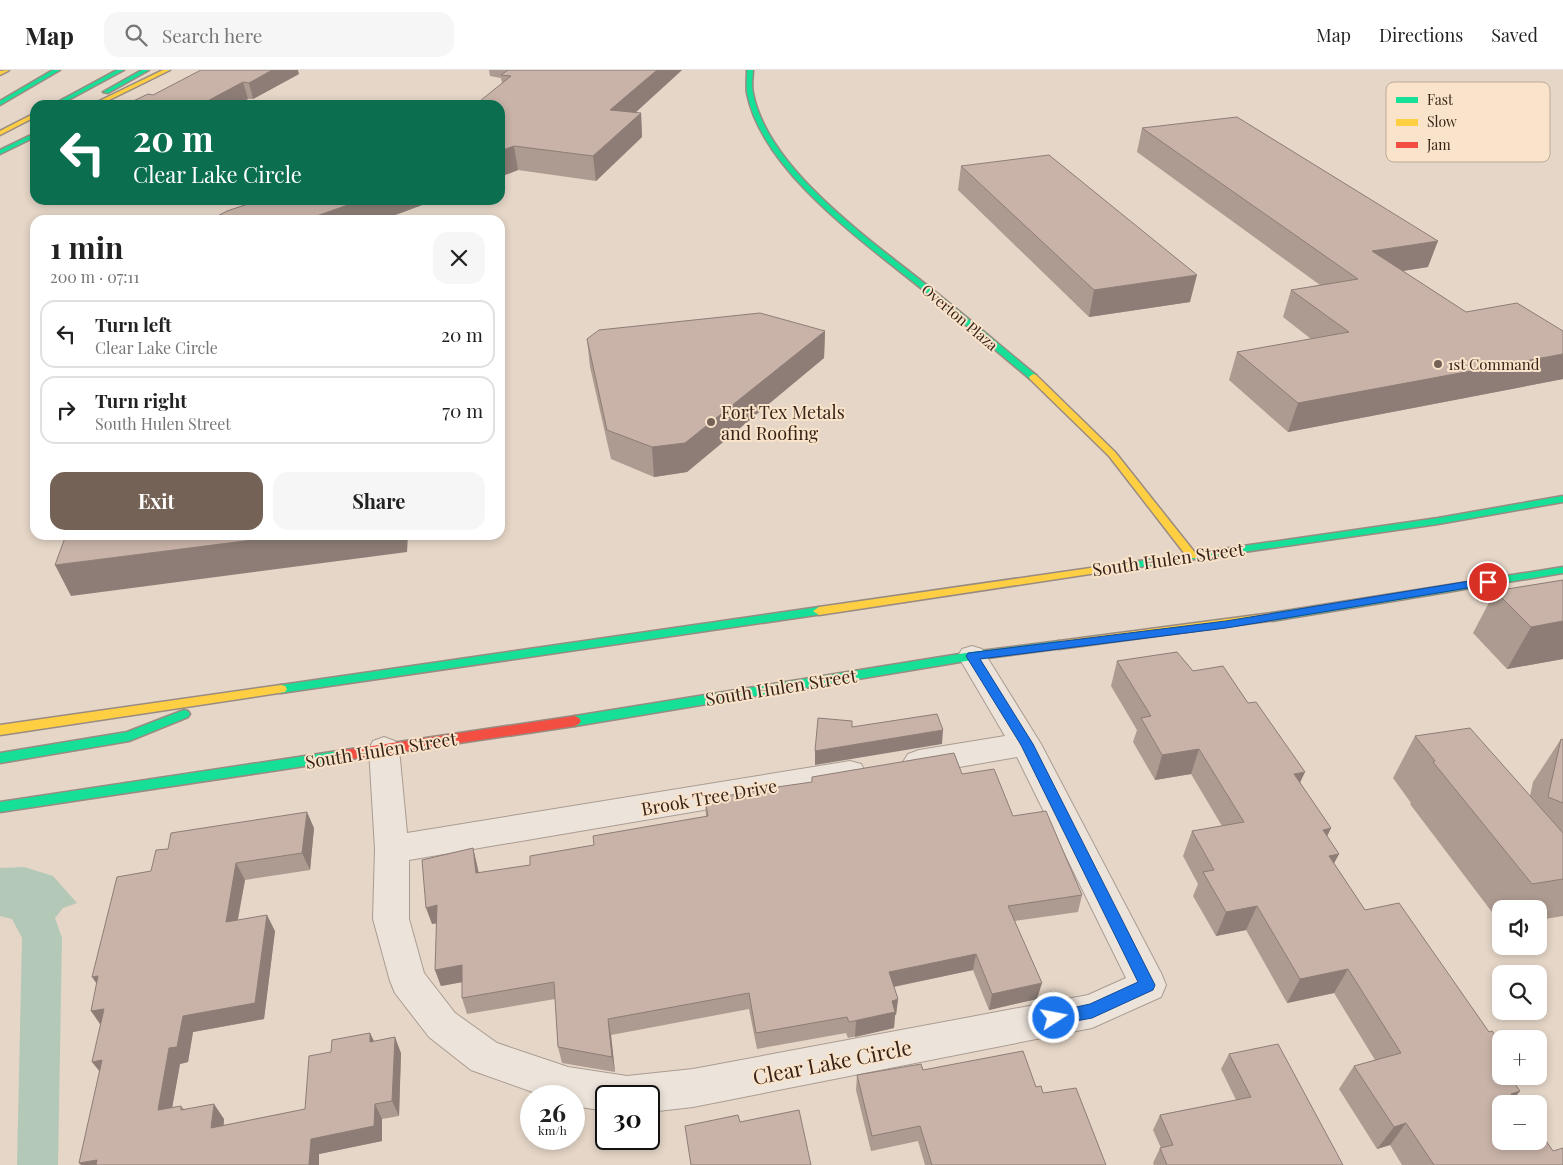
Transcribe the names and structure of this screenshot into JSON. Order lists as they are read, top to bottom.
{
  "streets": {
    "main road": ["Overton Plaza", "South Hulen Street"],
    "street": ["Brook Tree Drive", "Clear Lake Circle"]
  },
  "crossings": [
    ["Overton Plaza", "South Hulen Street"],
    ["South Hulen Street", "Clear Lake Circle"],
    ["Brook Tree Drive", "Clear Lake Circle"]
  ],
  "places": ["1st Command", "Fort Tex Metals and Roofing"],
  "legend": ["Fast", "Slow", "Jam"],
  "page": {
    "header": "Map",
    "search": "Search here",
    "nav": ["Map", "Directions", "Saved"],
    "turn": ["20 m", "Clear Lake Circle"],
    "heading": ["1 min", "200 m · 07:11"],
    "list": [
      {
        "name": "Turn left",
        "note": "Clear Lake Circle",
        "value": "20 m"
      },
      {
        "name": "Turn right",
        "note": "South Hulen Street",
        "value": "70 m"
      }
    ],
    "buttons": ["Exit", "Share"],
    "map_buttons": ["+", "−"],
    "speed": "26 km/h",
    "limit": "30"
  }
}
